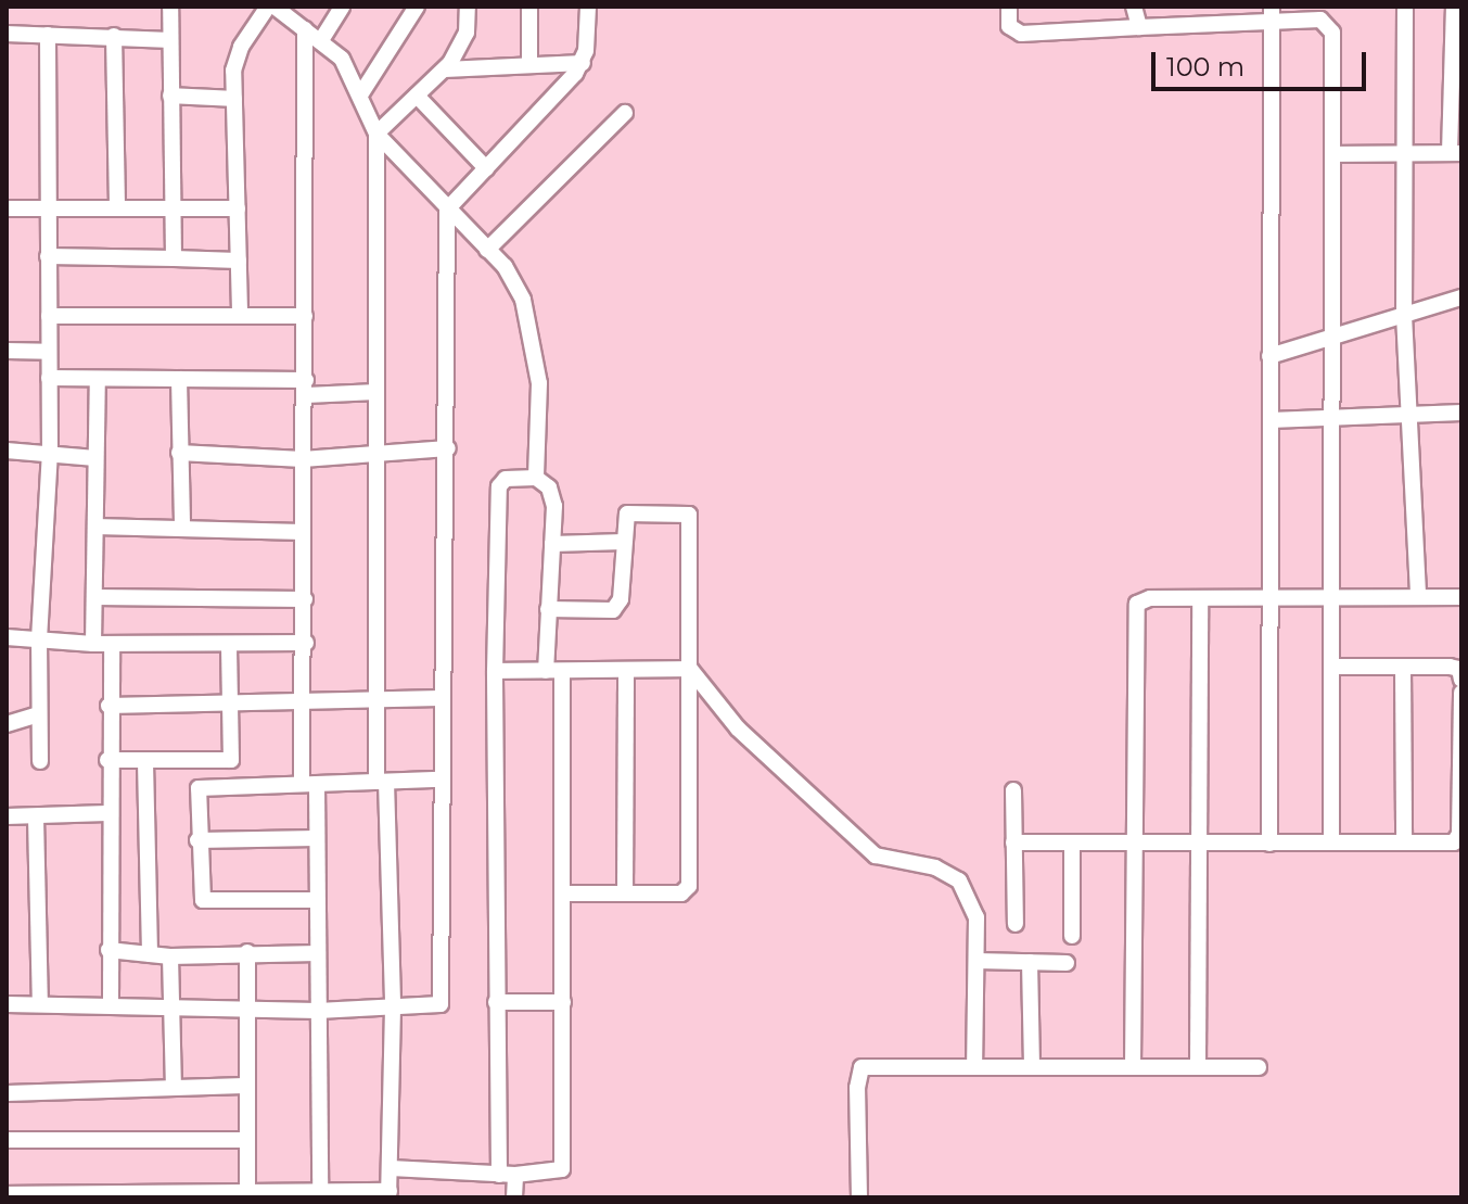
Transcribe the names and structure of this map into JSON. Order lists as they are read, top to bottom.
{
  "scale_bar": "100 m"
}
